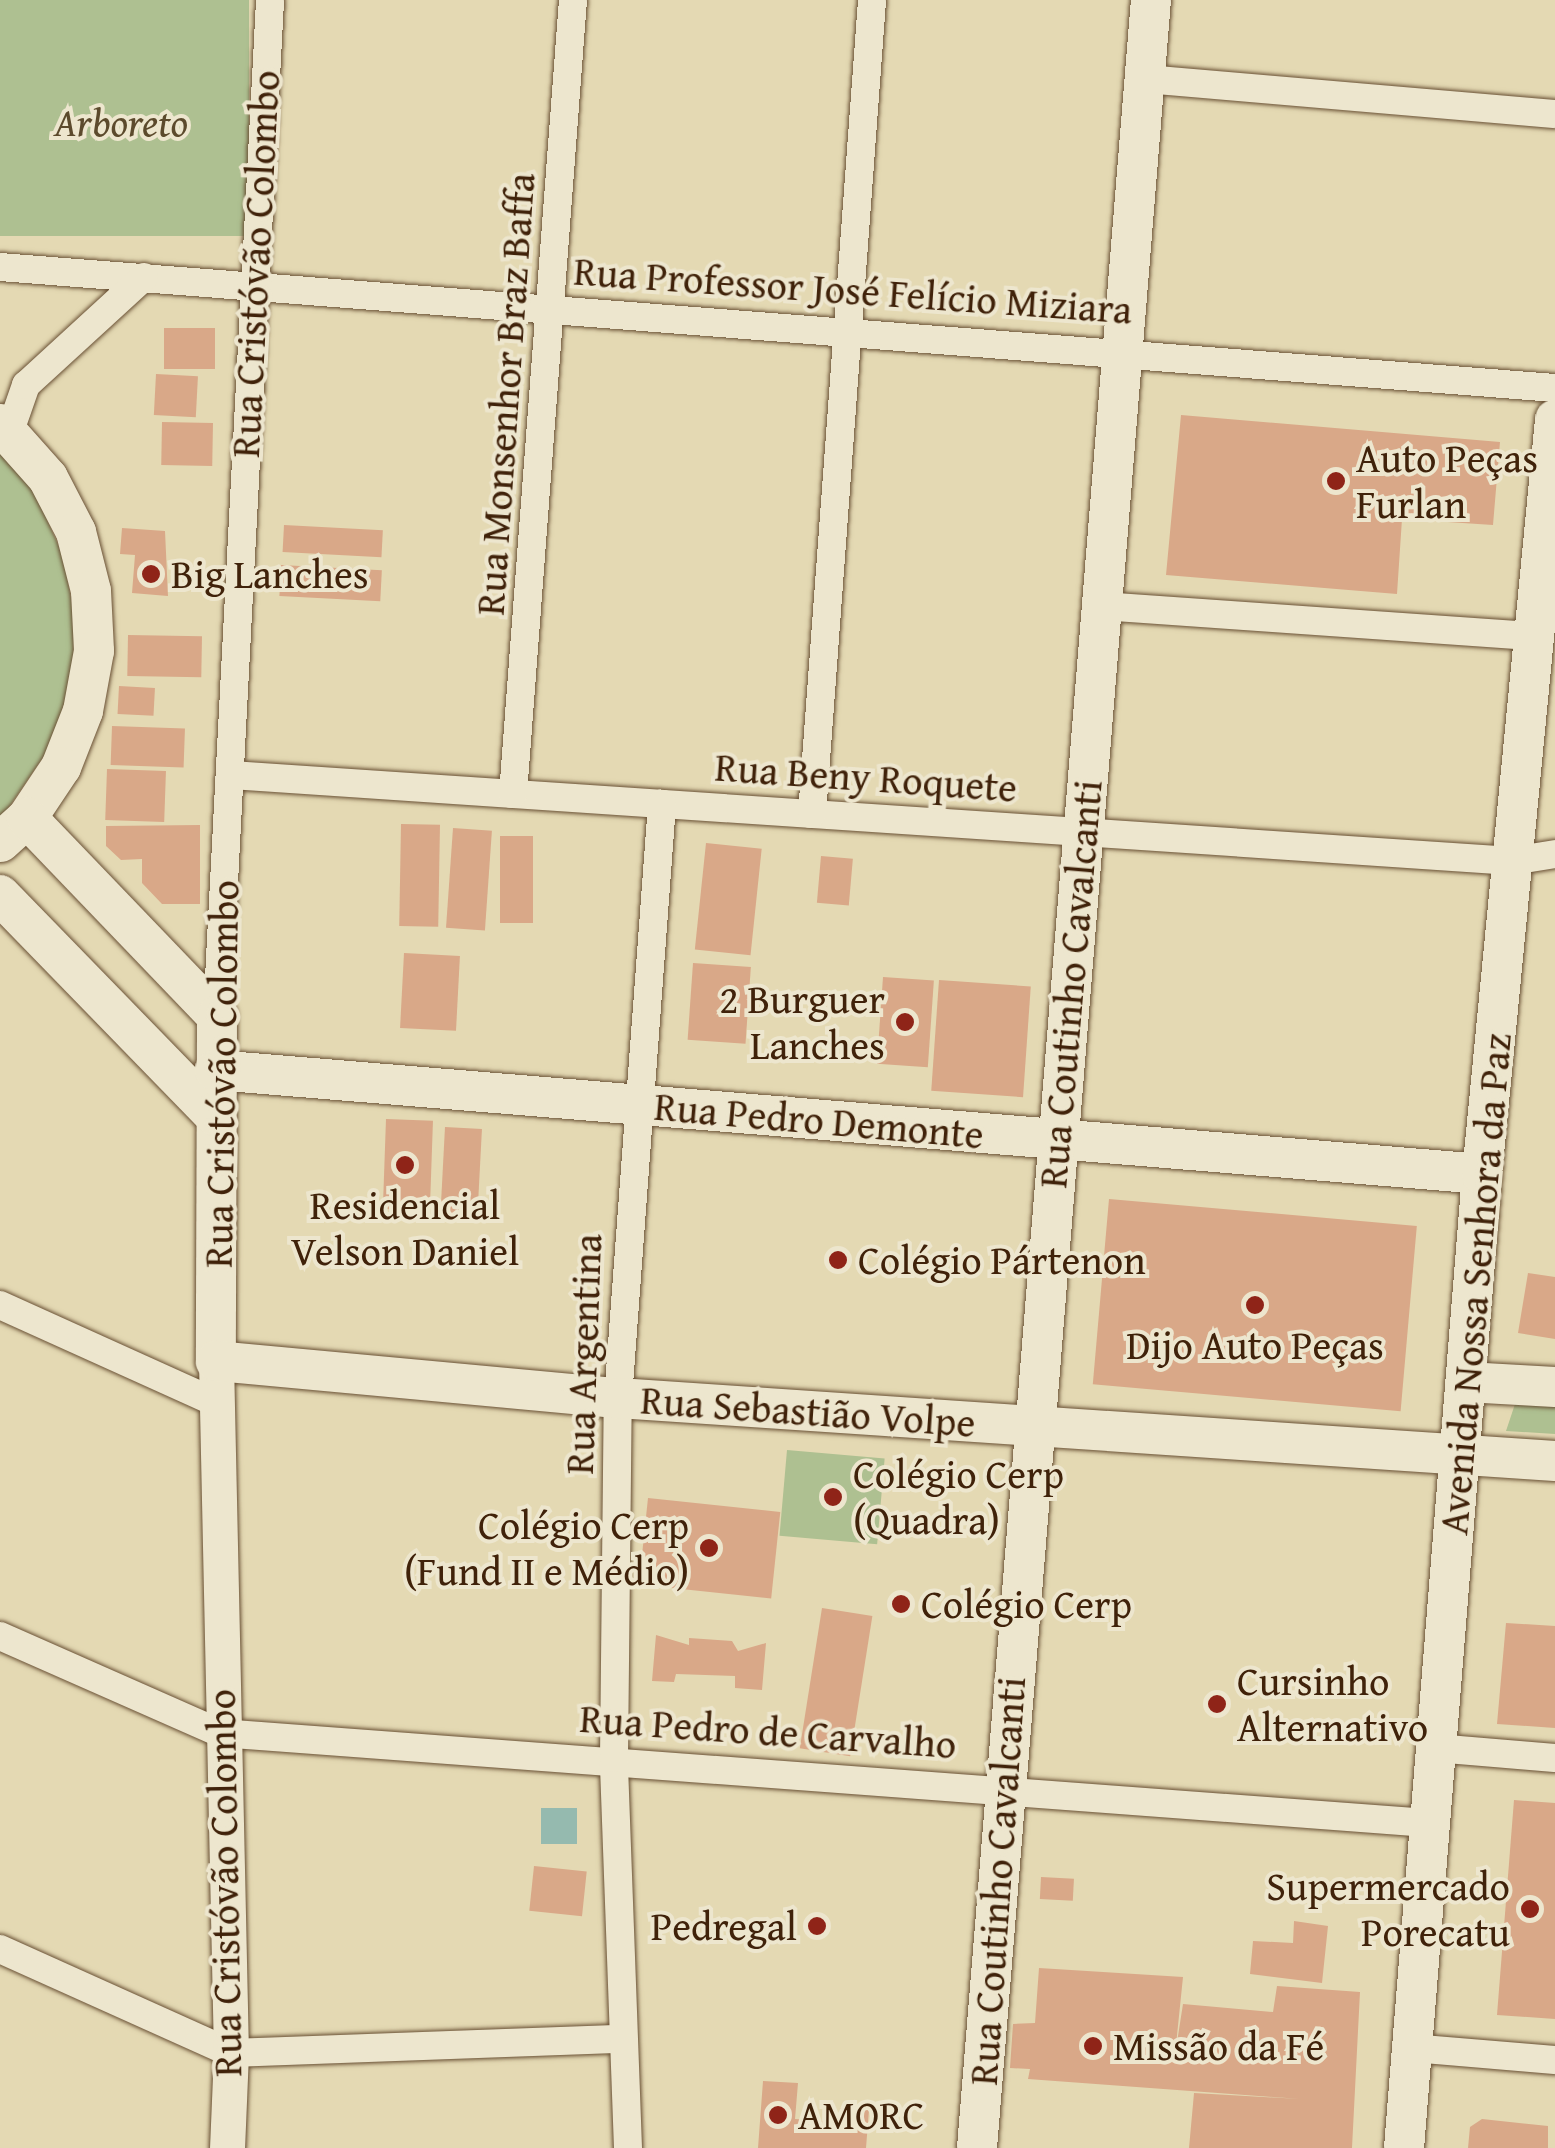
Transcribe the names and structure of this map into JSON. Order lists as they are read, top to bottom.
{
  "streets": {
    "main road": [
      "Rua Cristóvão Colombo",
      "Rua Coutinho Cavalcanti",
      "Rua Pedro Demonte",
      "Avenida Nossa Senhora da Paz",
      "Rua Sebastião Volpe"
    ],
    "street": [
      "Rua Professor José Felício Miziara",
      "Rua Monsenhor Braz Baffa",
      "Rua Beny Roquete",
      "Rua Argentina",
      "Rua Pedro de Carvalho"
    ]
  },
  "crossings": [
    ["Rua Cristóvão Colombo", "Rua Professor José Felício Miziara"],
    ["Rua Cristóvão Colombo", "Rua Beny Roquete"],
    ["Rua Cristóvão Colombo", "Rua Pedro Demonte"],
    ["Rua Cristóvão Colombo", "Rua Sebastião Volpe"],
    ["Rua Cristóvão Colombo", "Rua Pedro de Carvalho"],
    ["Rua Professor José Felício Miziara", "Rua Monsenhor Braz Baffa"],
    ["Rua Professor José Felício Miziara", "Rua Coutinho Cavalcanti"],
    ["Rua Monsenhor Braz Baffa", "Rua Beny Roquete"],
    ["Rua Beny Roquete", "Rua Coutinho Cavalcanti"],
    ["Rua Beny Roquete", "Avenida Nossa Senhora da Paz"],
    ["Rua Beny Roquete", "Rua Argentina"],
    ["Rua Coutinho Cavalcanti", "Rua Pedro Demonte"],
    ["Rua Coutinho Cavalcanti", "Rua Sebastião Volpe"],
    ["Rua Coutinho Cavalcanti", "Rua Pedro de Carvalho"],
    ["Rua Pedro Demonte", "Avenida Nossa Senhora da Paz"],
    ["Rua Pedro Demonte", "Rua Argentina"],
    ["Avenida Nossa Senhora da Paz", "Rua Sebastião Volpe"],
    ["Avenida Nossa Senhora da Paz", "Rua Pedro de Carvalho"],
    ["Rua Argentina", "Rua Sebastião Volpe"],
    ["Rua Argentina", "Rua Pedro de Carvalho"]
  ],
  "parks": ["Arboreto"],
  "places": [
    "Auto Peças Furlan",
    "Big Lanches",
    "2 Burguer Lanches",
    "Residencial Velson Daniel",
    "Colégio Pártenon",
    "Dijo Auto Peças",
    "Colégio Cerp (Quadra)",
    "Colégio Cerp (Fund II e Médio)",
    "Colégio Cerp",
    "Cursinho Alternativo",
    "Supermercado Porecatu",
    "Pedregal",
    "Missão da Fé",
    "AMORC"
  ]
}
